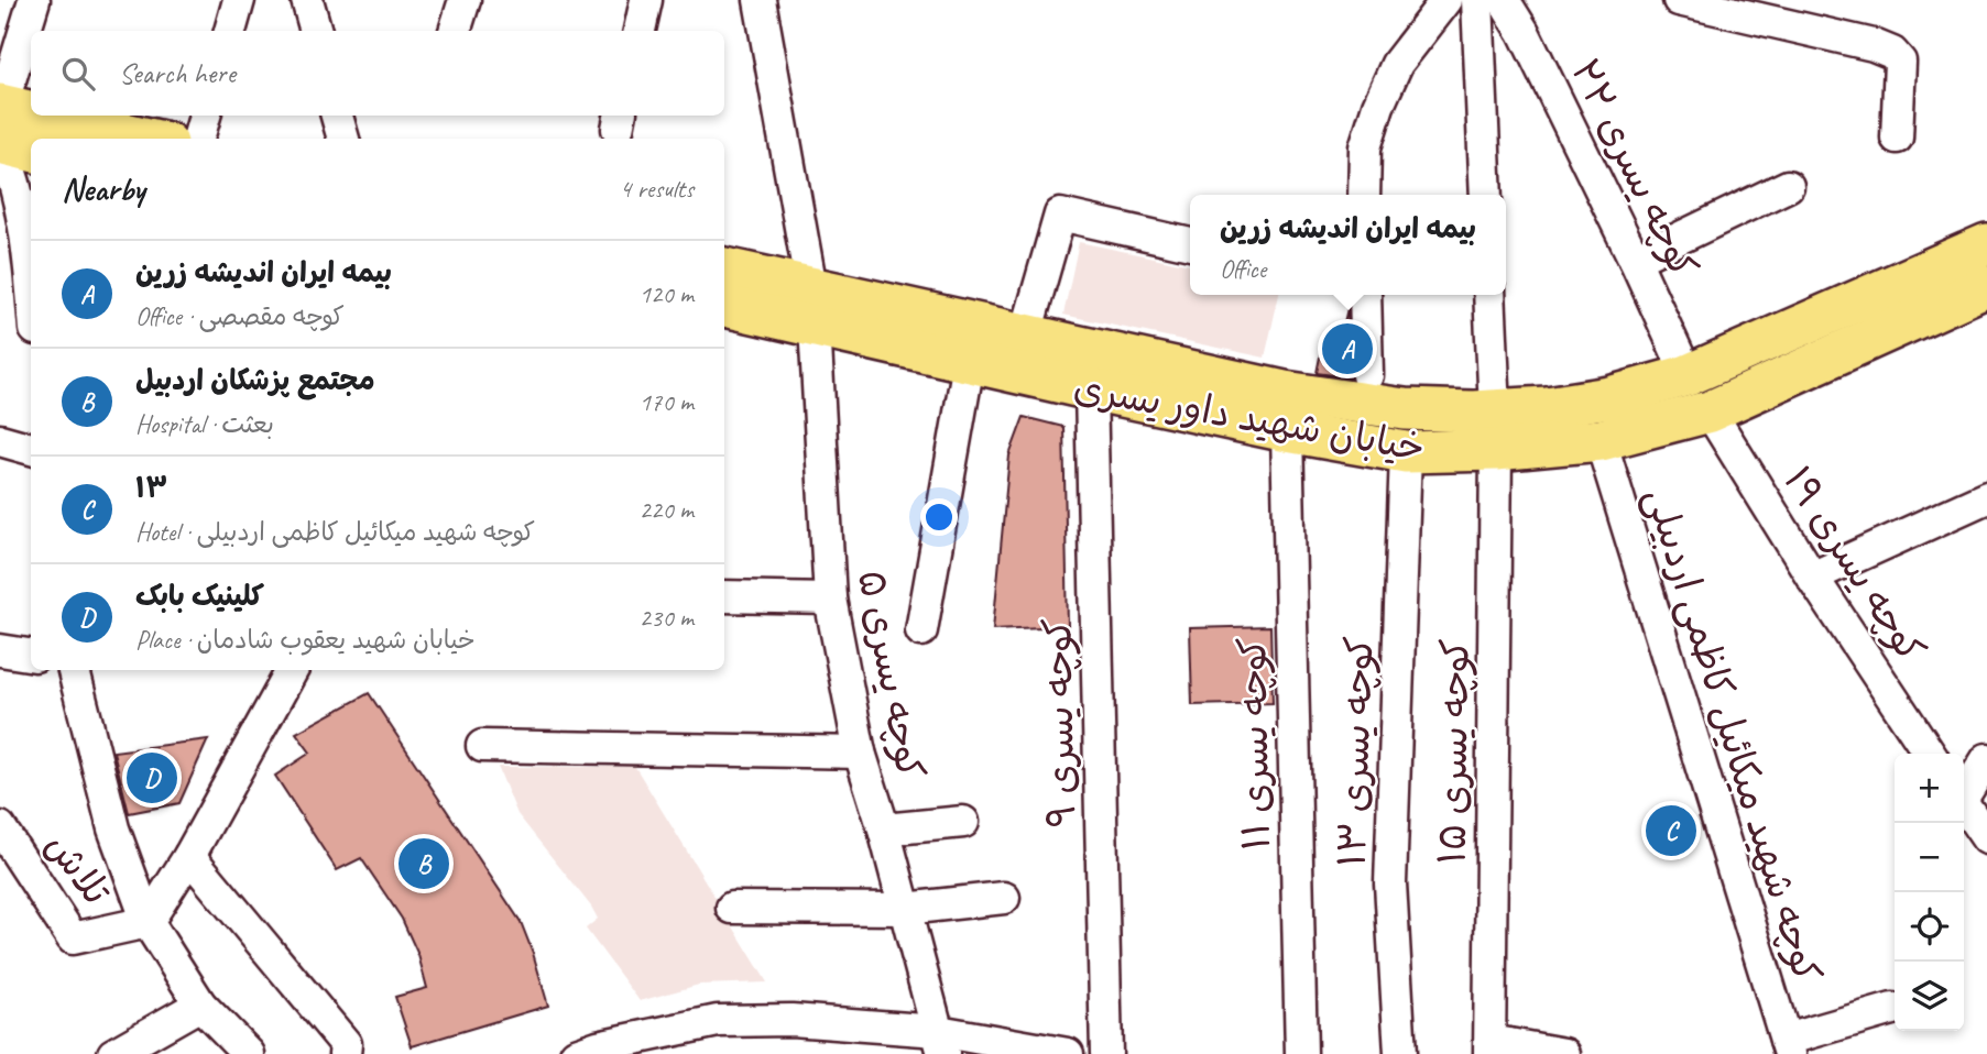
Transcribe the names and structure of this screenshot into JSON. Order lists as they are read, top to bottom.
{
  "streets": {
    "main road": ["خیابان شهید داور یسری"],
    "street": [
      "کوچه یسری ۲۲",
      "کوچه یسری ۱۹",
      "کوچه یسری ۵",
      "کوچه یسری ۹",
      "کوچه شهید میکائیل کاظمی اردبیلی",
      "کوچه یسری ۱۱",
      "کوچه یسری ۱۳",
      "کوچه یسری ۱۵",
      "تلاش"
    ]
  },
  "crossings": [
    ["کوچه یسری ۲۲", "خیابان شهید داور یسری"],
    ["خیابان شهید داور یسری", "کوچه یسری ۱۹"],
    ["خیابان شهید داور یسری", "کوچه یسری ۵"],
    ["خیابان شهید داور یسری", "کوچه یسری ۹"],
    ["خیابان شهید داور یسری", "کوچه شهید میکائیل کاظمی اردبیلی"],
    ["خیابان شهید داور یسری", "کوچه یسری ۱۱"],
    ["خیابان شهید داور یسری", "کوچه یسری ۱۳"],
    ["خیابان شهید داور یسری", "کوچه یسری ۱۵"]
  ],
  "page": {
    "search": "Search here",
    "heading": ["Nearby", "4 results"],
    "popup": ["بیمه ایران اندیشه زرین", "Office"],
    "list": [
      {
        "mark": "A",
        "name": "بیمه ایران اندیشه زرین",
        "note": "Office · کوچه مقصصی",
        "value": "120 m"
      },
      {
        "mark": "B",
        "name": "مجتمع پزشکان اردبیل",
        "note": "Hospital · بعثت",
        "value": "170 m"
      },
      {
        "mark": "C",
        "name": "۱۳",
        "note": "Hotel · کوچه شهید میکائیل کاظمی اردبیلی",
        "value": "220 m"
      },
      {
        "mark": "D",
        "name": "کلینیک بابک",
        "note": "Place · خیابان شهید یعقوب شادمان",
        "value": "230 m"
      }
    ],
    "pins": [
      "A",
      "D",
      "C",
      "B"
    ],
    "map_buttons": ["+", "−"]
  }
}
